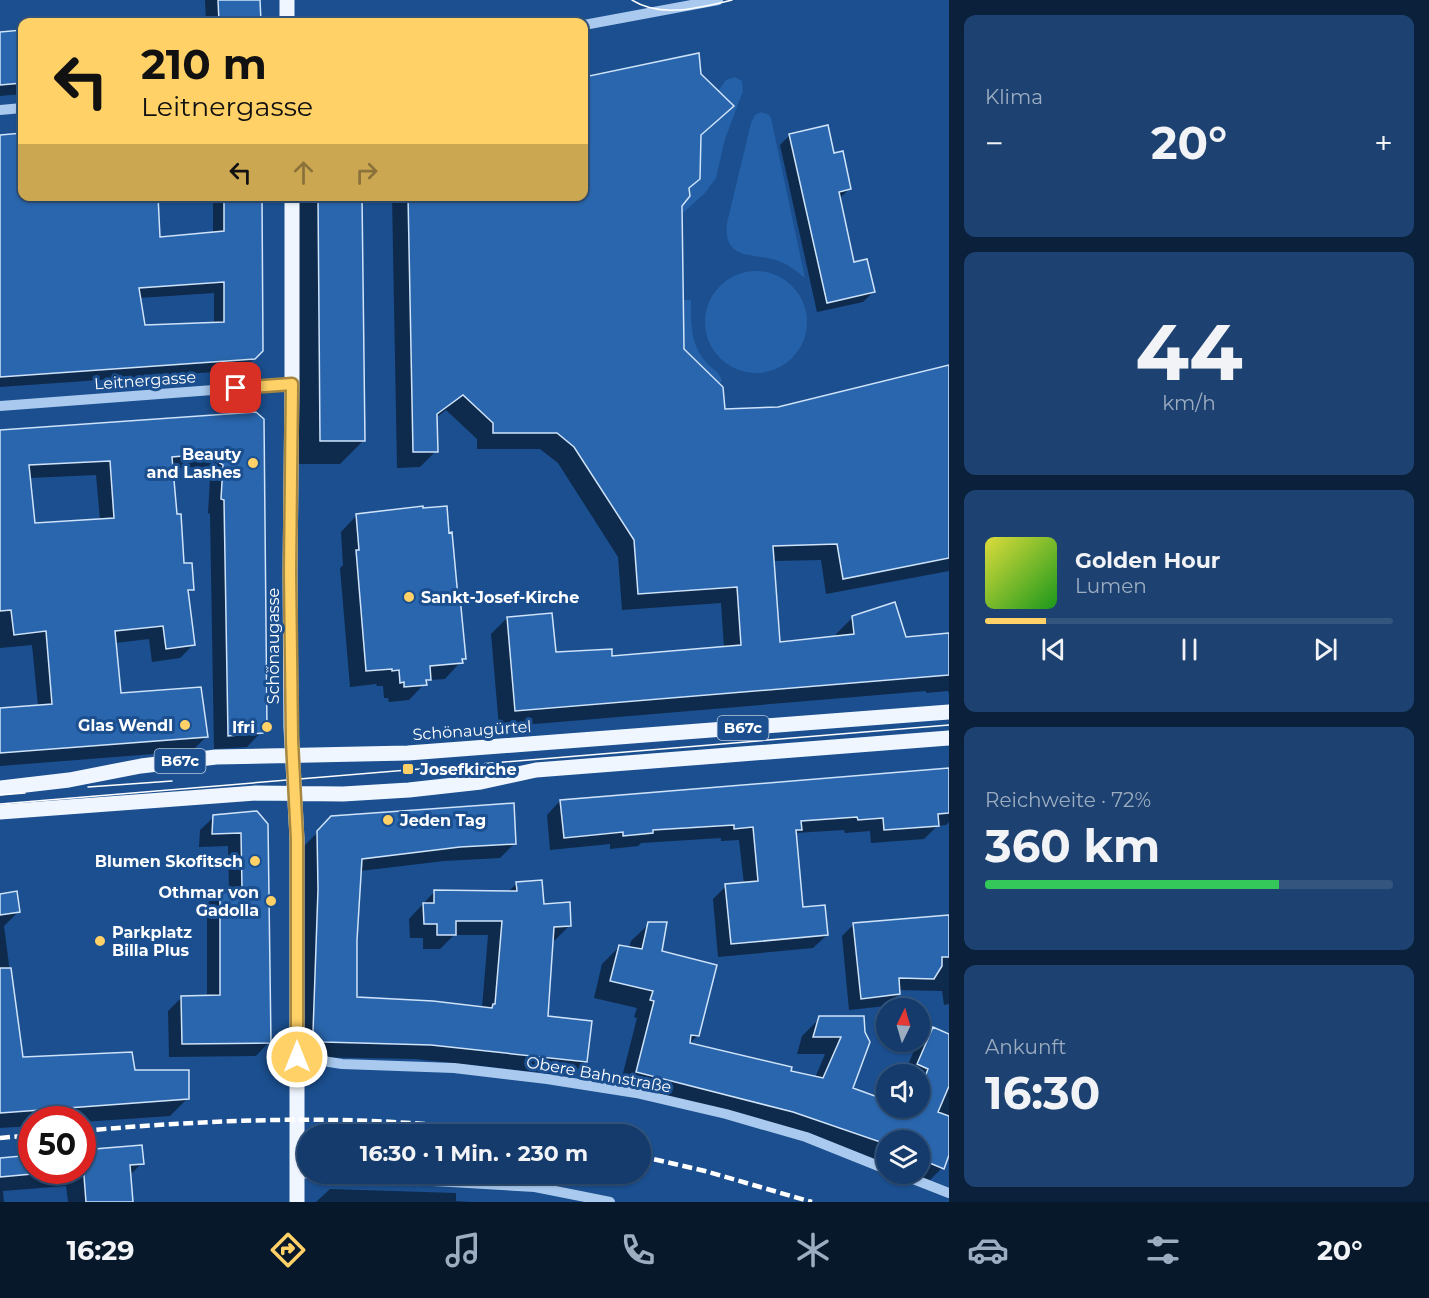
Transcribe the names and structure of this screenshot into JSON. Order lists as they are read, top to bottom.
{
  "streets": {
    "main road": ["Schönaugasse", "B67c", "Schönaugürtel"],
    "street": ["Leitnergasse", "Obere Bahnstraße"]
  },
  "crossings": [
    ["Leitnergasse", "Schönaugasse"],
    ["Schönaugasse", "B67c"],
    ["Schönaugasse", "Schönaugürtel"],
    ["Schönaugasse", "Obere Bahnstraße"]
  ],
  "places": {
    "other": [
      "Beauty and Lashes",
      "Sankt-Josef-Kirche",
      "Glas Wendl",
      "Ifri",
      "Jeden Tag",
      "Blumen Skofitsch",
      "Othmar von Gadolla",
      "Parkplatz Billa Plus"
    ],
    "transit": ["Josefkirche"]
  },
  "north": "top",
  "page": {
    "tile": [
      "Klima",
      ["44", "km/h"],
      ["Reichweite · 72%", "360 km"],
      ["Ankunft", "16:30"]
    ],
    "turn": ["210 m", "Leitnergasse"],
    "heat": ["−", "20°", "+"],
    "song": ["Golden Hour", "Lumen"],
    "limit": "50",
    "trip": "16:30 · 1 Min. · 230 m",
    "tabs": ["16:29", "20°"]
  }
}
